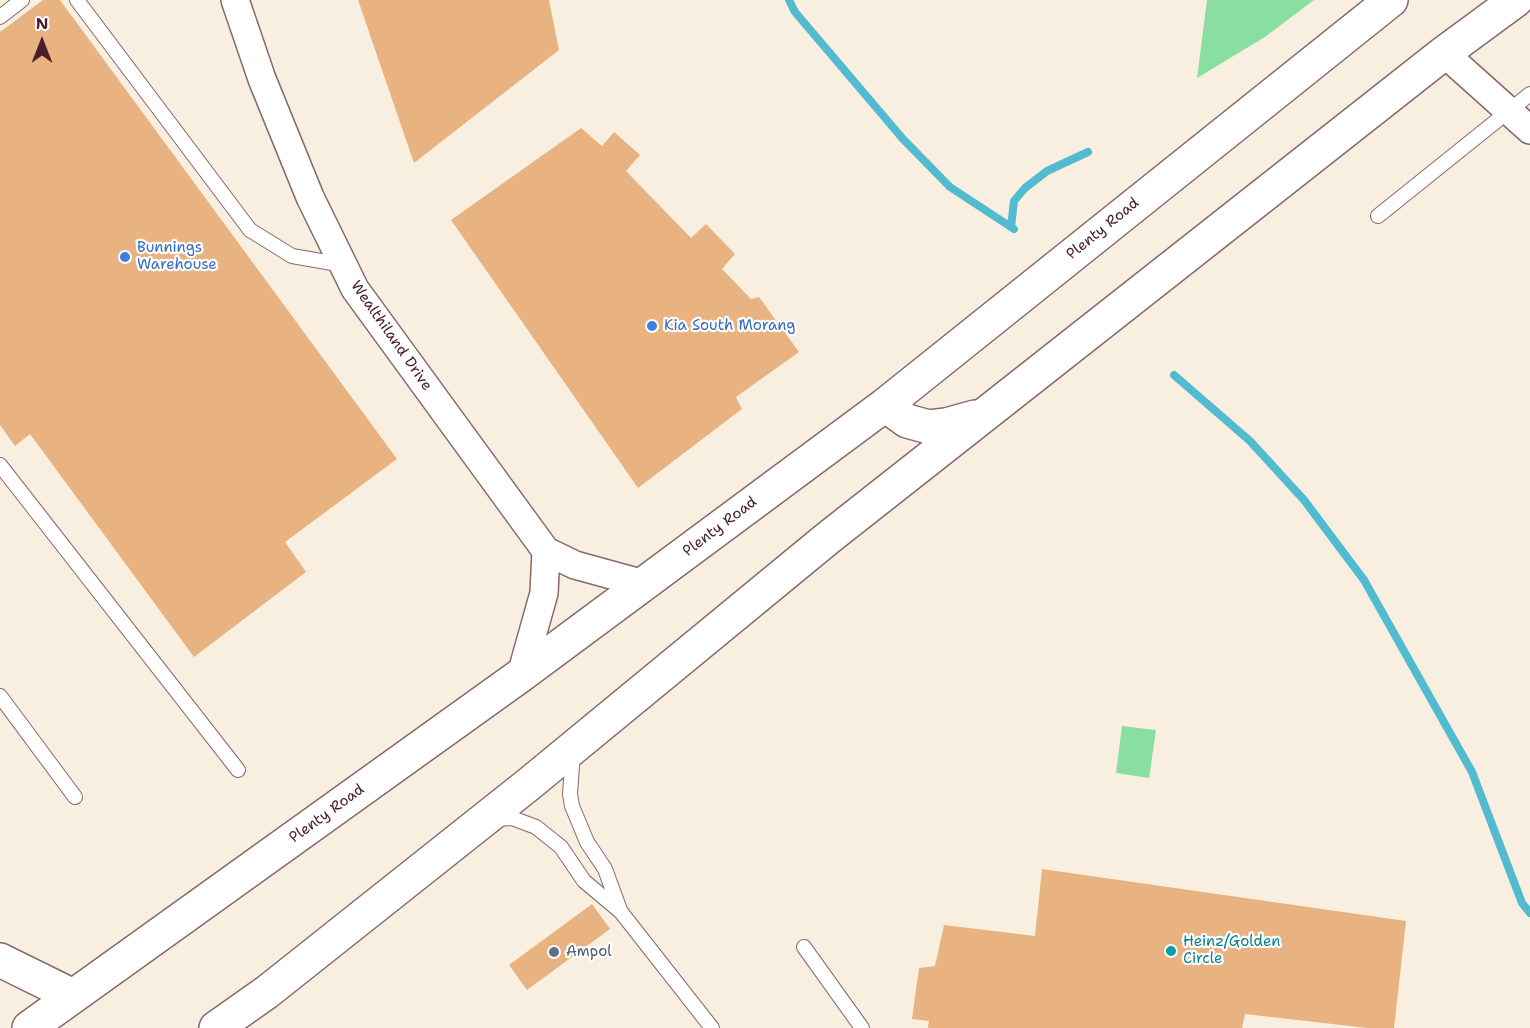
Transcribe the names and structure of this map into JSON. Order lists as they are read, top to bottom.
{
  "streets": {
    "main road": ["Plenty Road"],
    "street": ["Wealthiland Drive"]
  },
  "crossings": [
    ["Plenty Road", "Wealthiland Drive"]
  ],
  "places": [
    "Bunnings Warehouse",
    "Kia South Morang",
    "Heinz/Golden Circle",
    "Ampol"
  ],
  "north": "top"
}
